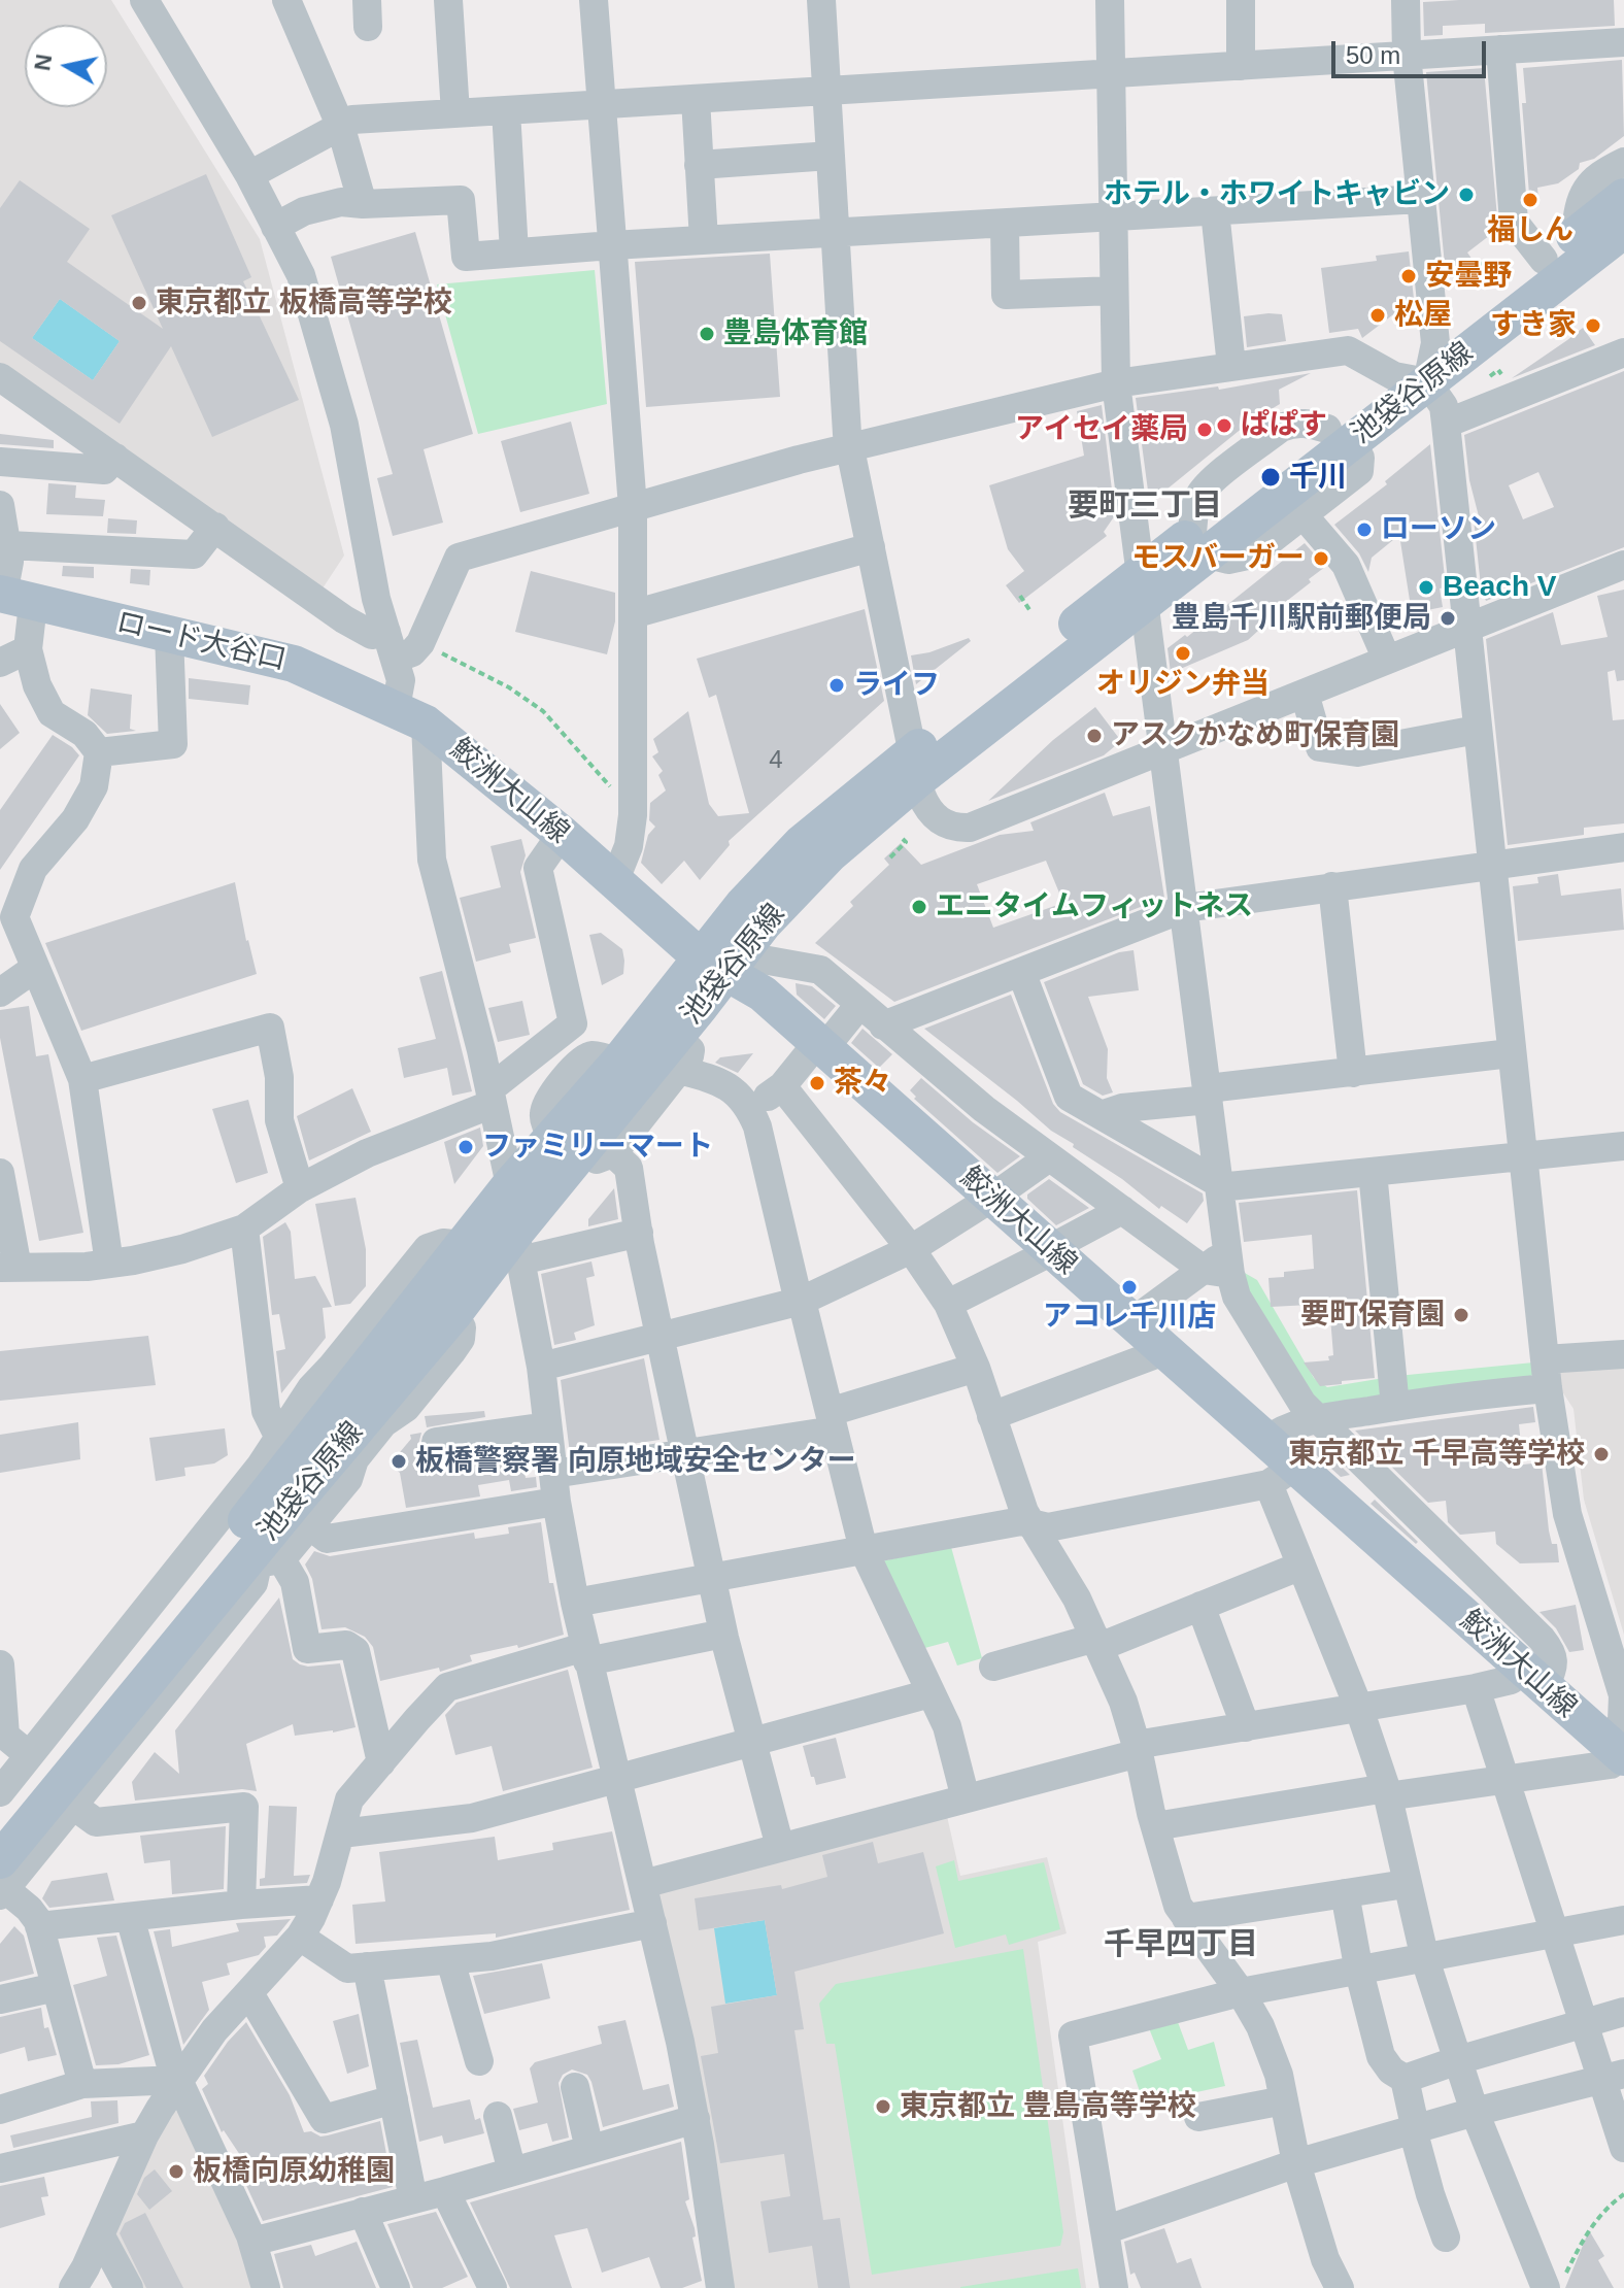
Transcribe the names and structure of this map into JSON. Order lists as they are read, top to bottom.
{
  "streets": {
    "main road": ["池袋谷原線", "ロード大谷口", "鮫洲大山線"]
  },
  "crossings": [
    ["池袋谷原線", "鮫洲大山線"],
    ["ロード大谷口", "鮫洲大山線"]
  ],
  "districts": ["要町三丁目", "千早四丁目"],
  "places": [
    "ホテル・ホワイトキャビン",
    "福しん",
    "安曇野",
    "東京都立 板橋高等学校",
    "松屋",
    "すき家",
    "豊島体育館",
    "ぱぱす",
    "アイセイ薬局",
    "千川",
    "ローソン",
    "モスバーガー",
    "Beach V",
    "豊島千川駅前郵便局",
    "オリジン弁当",
    "ライフ",
    "アスクかなめ町保育園",
    "エニタイムフィットネス",
    "茶々",
    "ファミリーマート",
    "アコレ千川店",
    "要町保育園",
    "東京都立 千早高等学校",
    "板橋警察署 向原地域安全センター",
    "東京都立 豊島高等学校",
    "板橋向原幼稚園"
  ],
  "house_numbers": ["4"],
  "scale_bar": "50 m",
  "north": "left"
}
